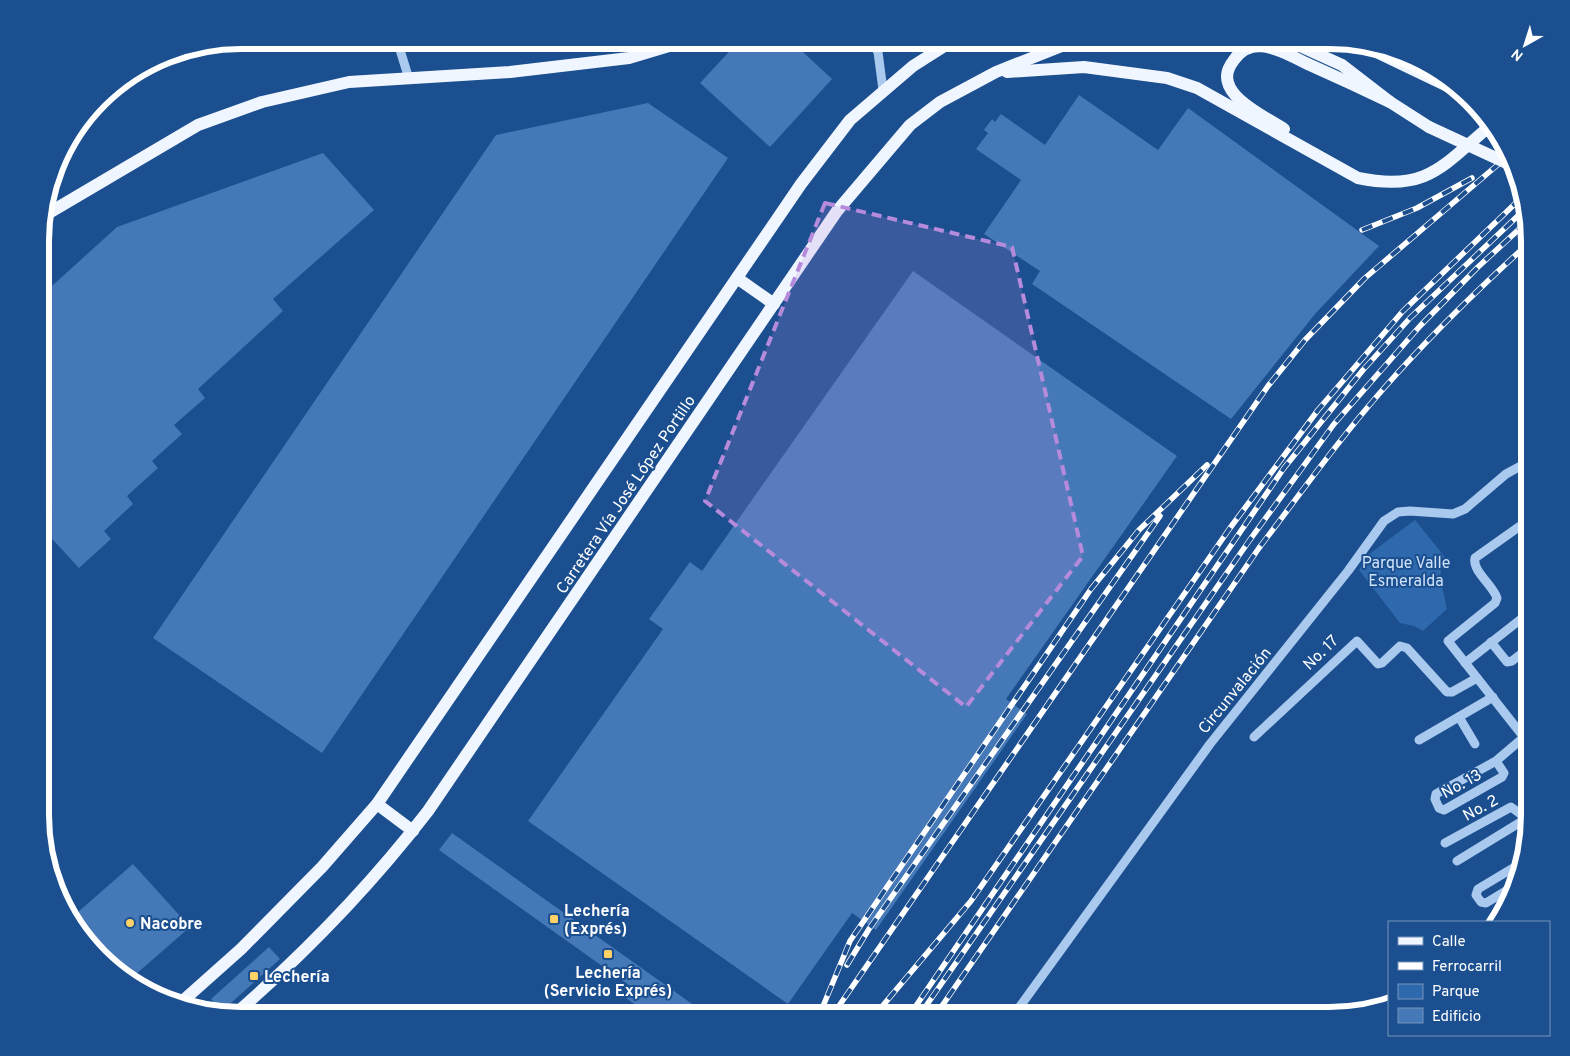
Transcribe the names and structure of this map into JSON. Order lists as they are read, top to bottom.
{
  "streets": {
    "main road": ["Carretera Vía José López Portillo"],
    "street": [
      "No. 17",
      "Circunvalación",
      "No. 13",
      "No. 2"
    ]
  },
  "parks": ["Parque Valle Esmeralda"],
  "places": {
    "transit": ["Lechería (Exprés)", "Lechería (Servicio Exprés)", "Lechería"],
    "other": ["Nacobre"]
  },
  "legend": [
    "Calle",
    "Ferrocarril",
    "Parque",
    "Edificio"
  ],
  "north": "bottom left"
}
